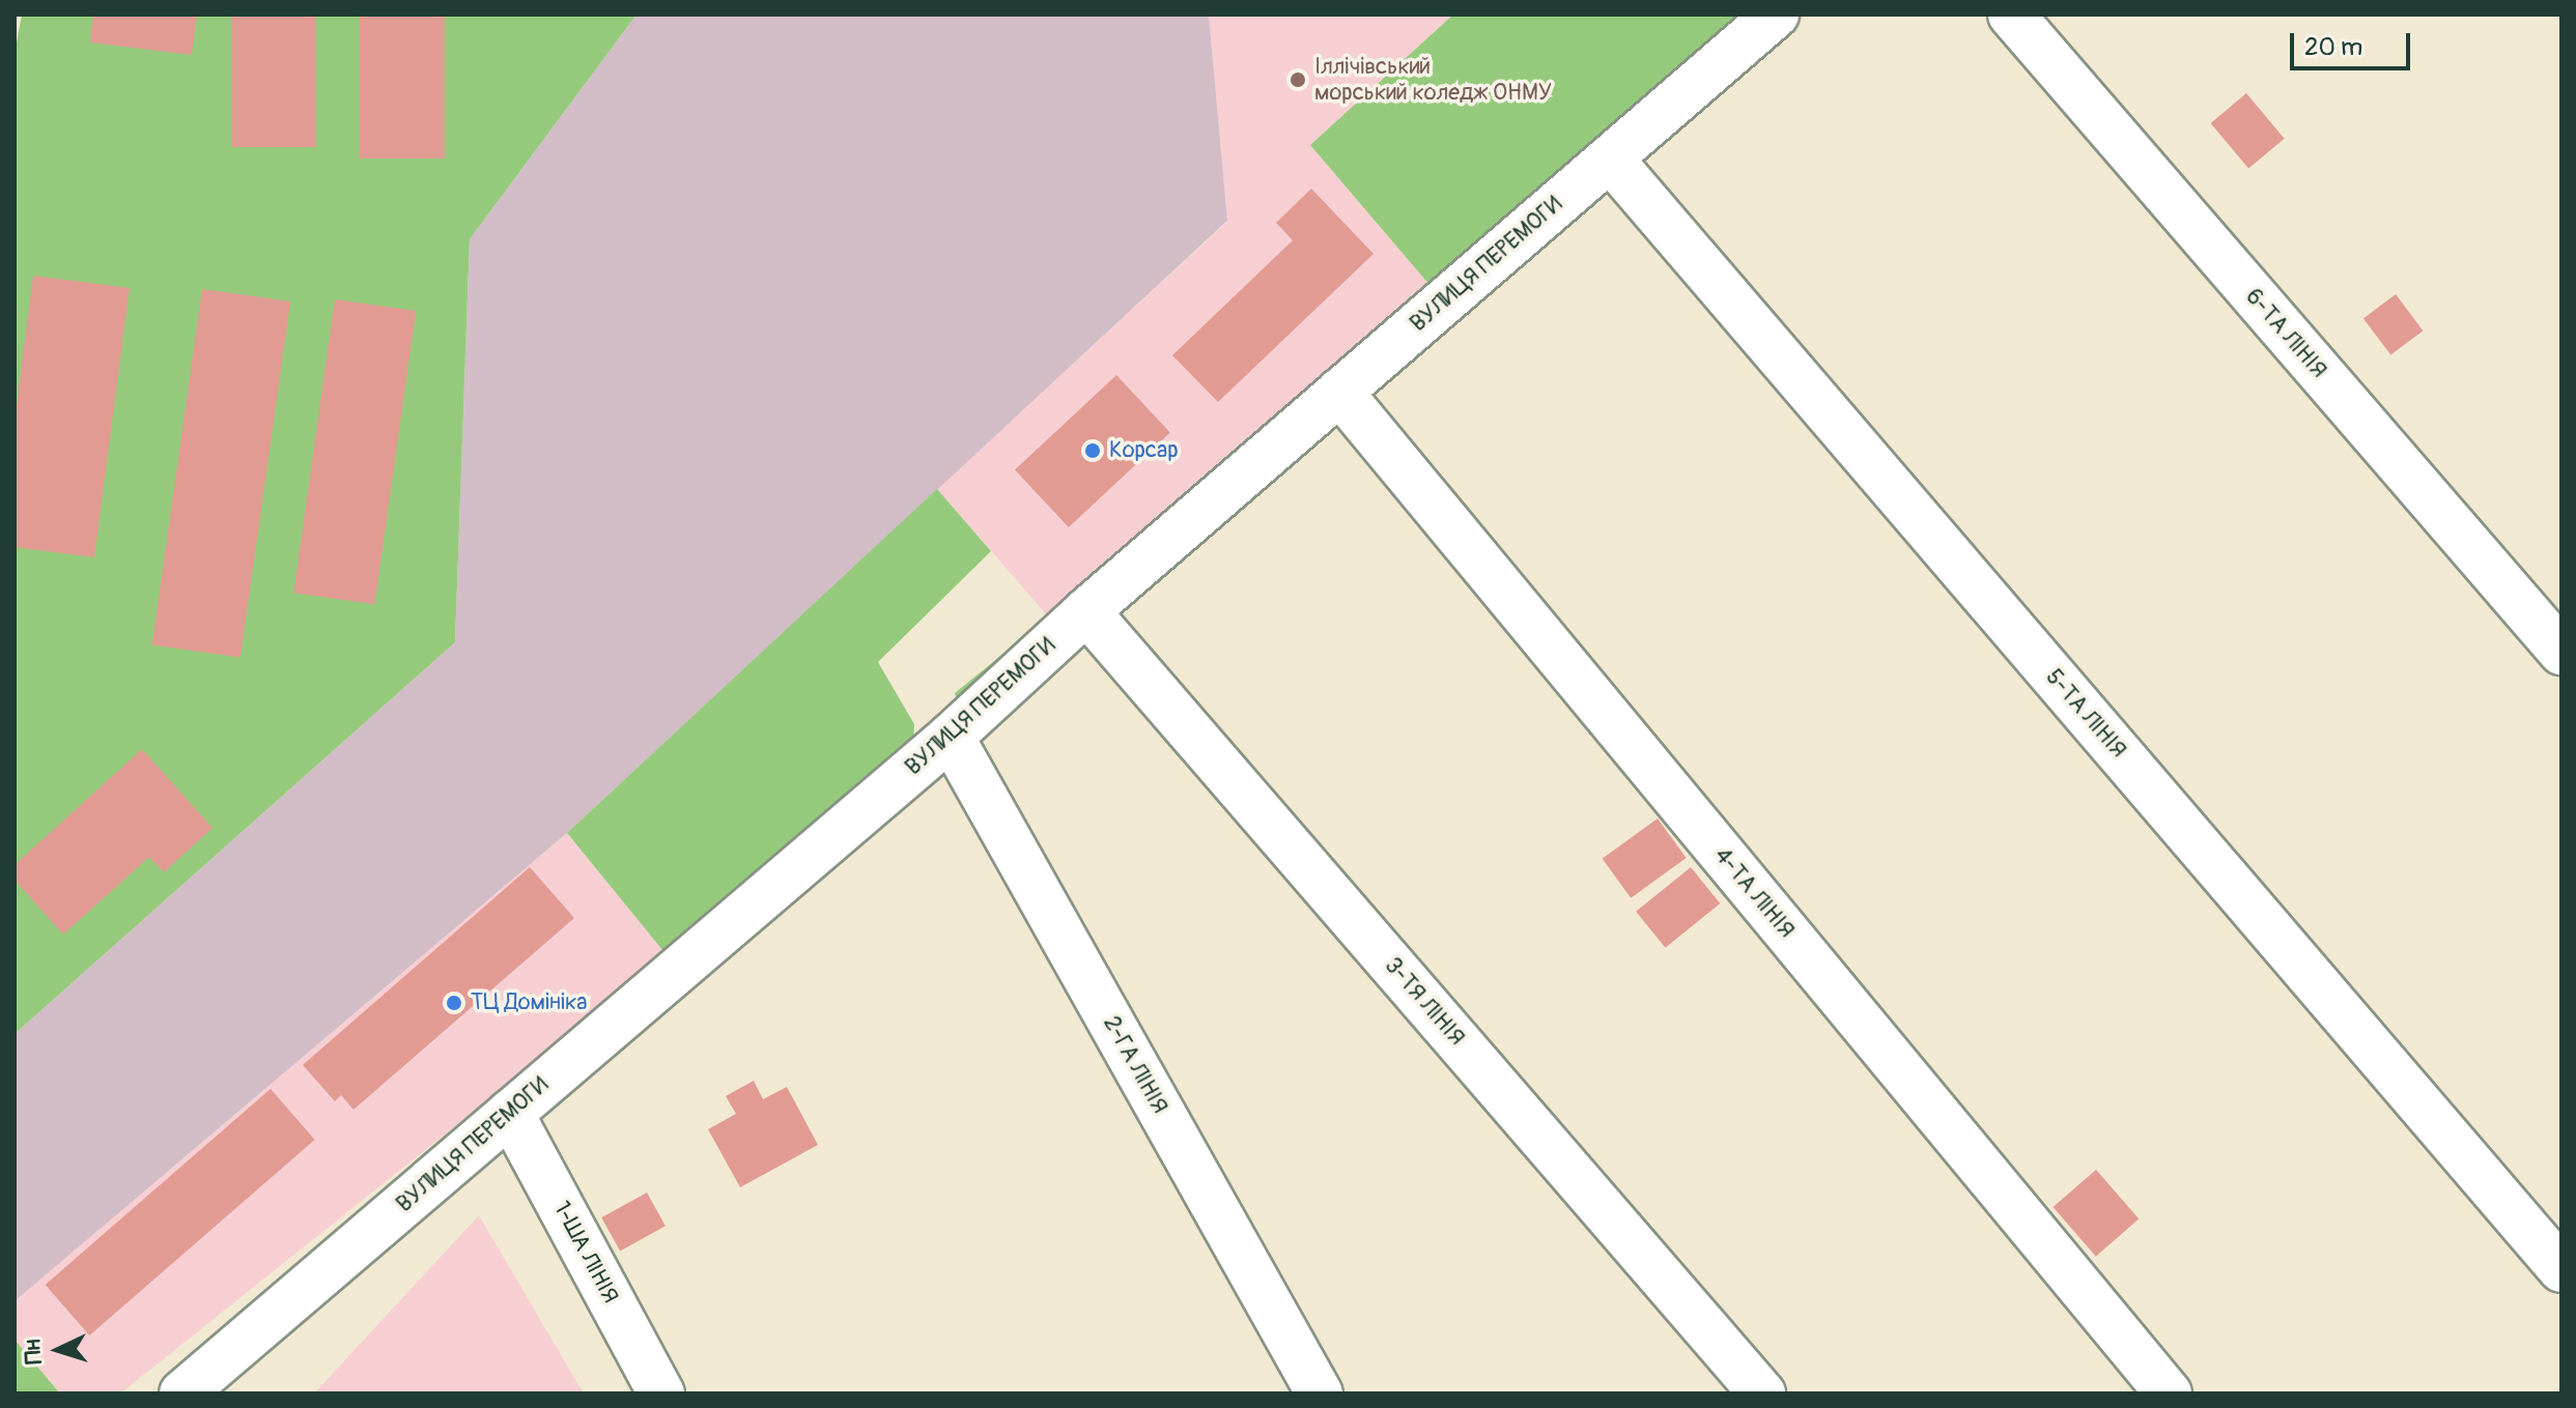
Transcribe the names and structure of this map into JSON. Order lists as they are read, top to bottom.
{
  "streets": {
    "street": [
      "ВУЛИЦЯ ПЕРЕМОГИ",
      "6-ТА ЛІНІЯ",
      "5-ТА ЛІНІЯ",
      "4-ТА ЛІНІЯ",
      "3-ТЯ ЛІНІЯ",
      "2-ГА ЛІНІЯ",
      "1-ША ЛІНІЯ"
    ]
  },
  "crossings": [
    ["ВУЛИЦЯ ПЕРЕМОГИ", "5-ТА ЛІНІЯ"],
    ["ВУЛИЦЯ ПЕРЕМОГИ", "4-ТА ЛІНІЯ"],
    ["ВУЛИЦЯ ПЕРЕМОГИ", "3-ТЯ ЛІНІЯ"],
    ["ВУЛИЦЯ ПЕРЕМОГИ", "2-ГА ЛІНІЯ"],
    ["ВУЛИЦЯ ПЕРЕМОГИ", "1-ША ЛІНІЯ"]
  ],
  "places": ["Іллічівський морський коледж ОНМУ", "Корсар", "ТЦ Домініка"],
  "scale_bar": "20 m",
  "north": "left"
}
